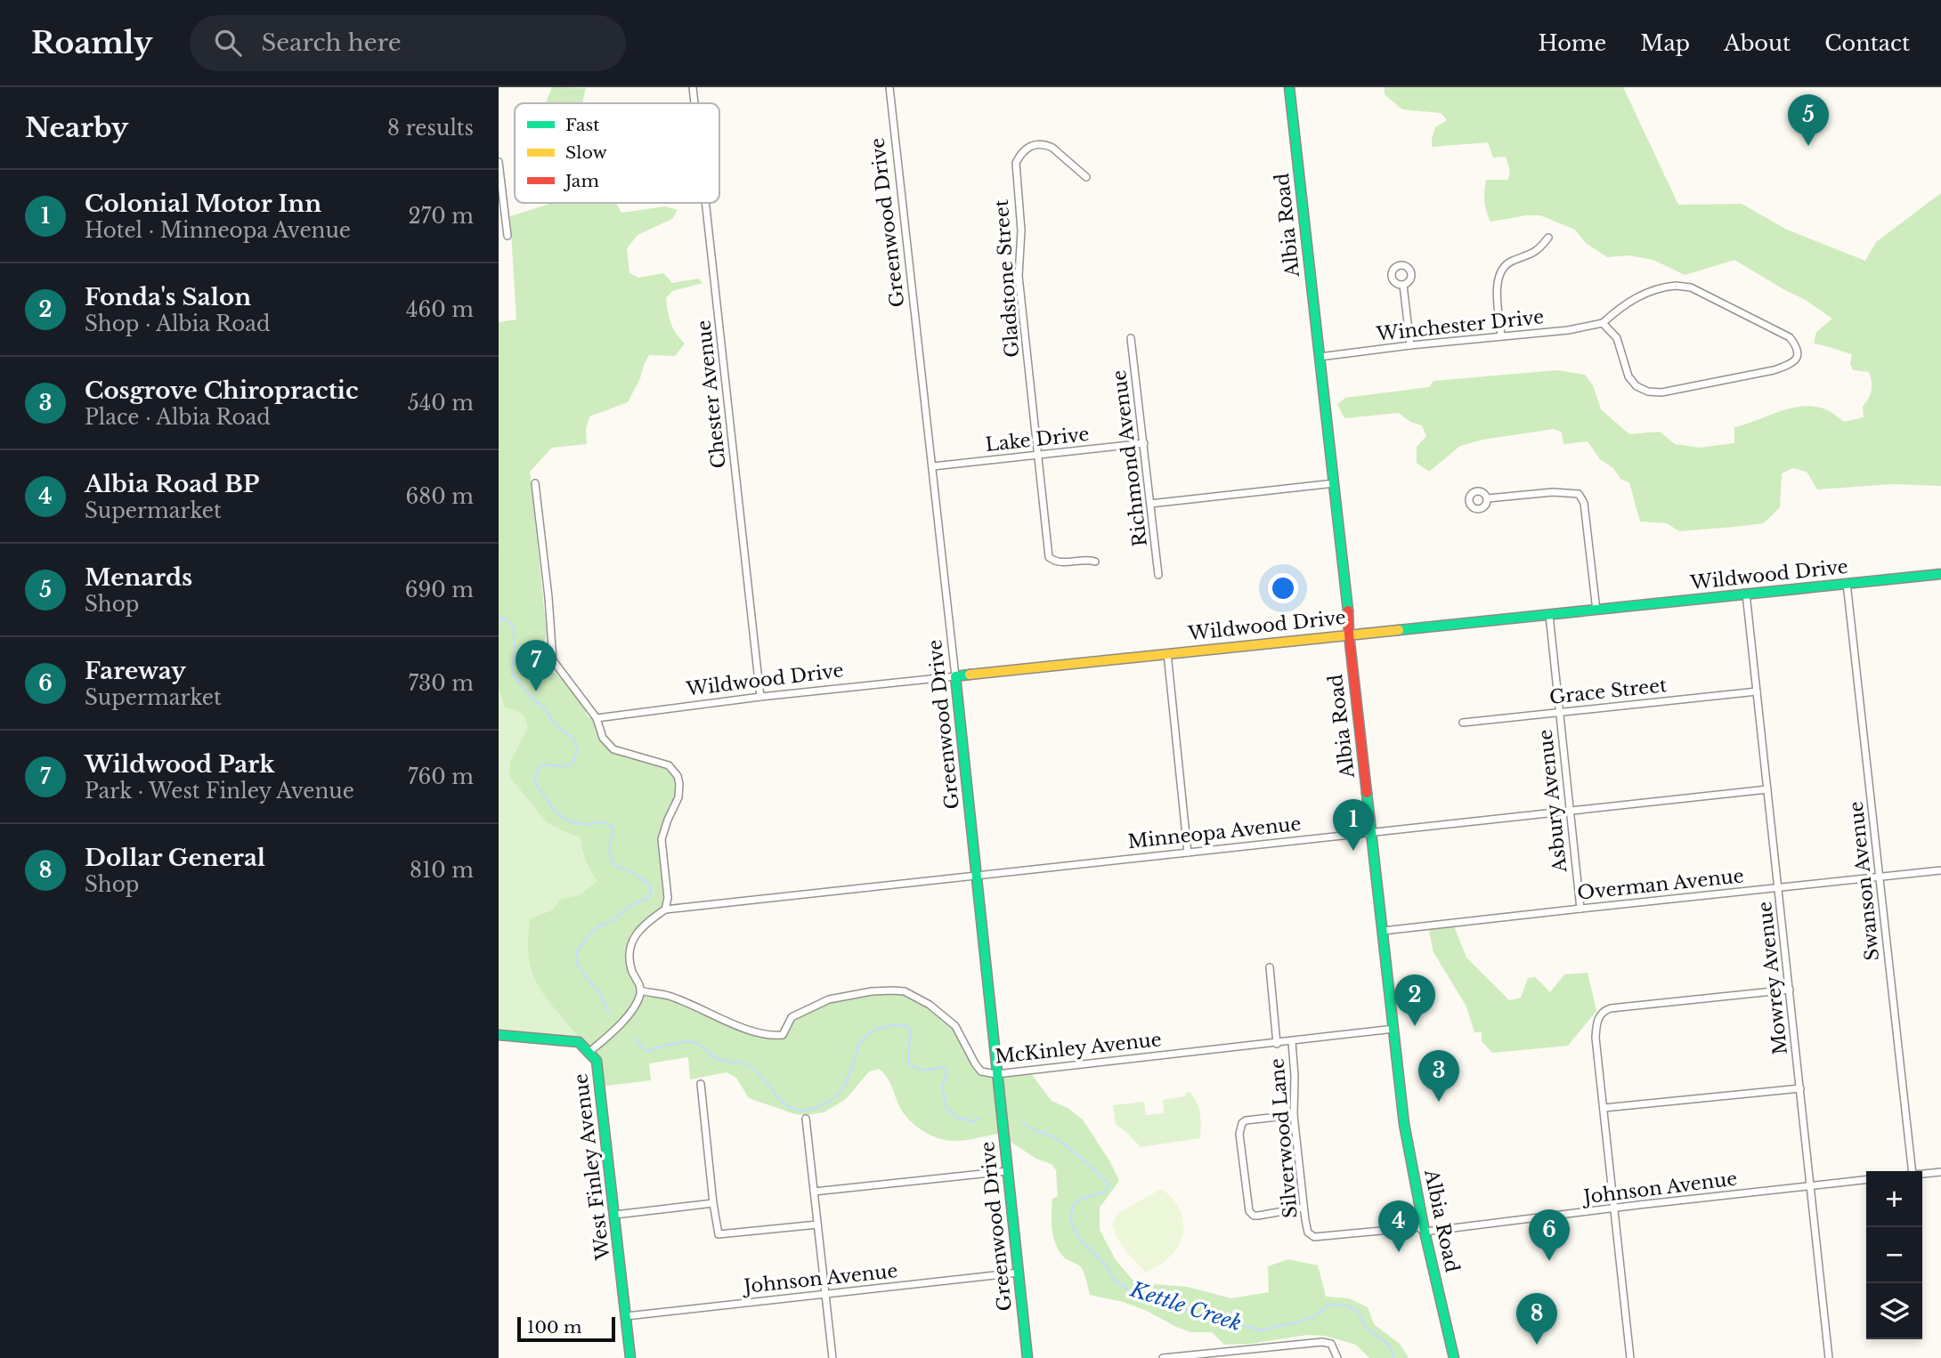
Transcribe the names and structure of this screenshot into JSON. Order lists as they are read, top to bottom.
{
  "streets": {
    "street": [
      "Greenwood Drive",
      "Albia Road",
      "Gladstone Street",
      "Winchester Drive",
      "Chester Avenue",
      "Lake Drive",
      "Richmond Avenue",
      "Wildwood Drive",
      "Grace Street",
      "Asbury Avenue",
      "Minneopa Avenue",
      "Swanson Avenue",
      "Overman Avenue",
      "Mowrey Avenue",
      "McKinley Avenue",
      "Silverwood Lane",
      "West Finley Avenue",
      "Johnson Avenue"
    ]
  },
  "crossings": [
    ["Greenwood Drive", "Lake Drive"],
    ["Greenwood Drive", "Wildwood Drive"],
    ["Greenwood Drive", "Minneopa Avenue"],
    ["Greenwood Drive", "McKinley Avenue"],
    ["Greenwood Drive", "Johnson Avenue"],
    ["Albia Road", "Winchester Drive"],
    ["Albia Road", "Wildwood Drive"],
    ["Albia Road", "Minneopa Avenue"],
    ["Albia Road", "Overman Avenue"],
    ["Albia Road", "McKinley Avenue"],
    ["Albia Road", "Johnson Avenue"],
    ["Gladstone Street", "Lake Drive"],
    ["Chester Avenue", "Wildwood Drive"],
    ["Lake Drive", "Richmond Avenue"],
    ["Wildwood Drive", "Asbury Avenue"],
    ["Wildwood Drive", "Swanson Avenue"],
    ["Wildwood Drive", "Mowrey Avenue"],
    ["Grace Street", "Asbury Avenue"],
    ["Grace Street", "Mowrey Avenue"],
    ["Asbury Avenue", "Minneopa Avenue"],
    ["Asbury Avenue", "Overman Avenue"],
    ["Minneopa Avenue", "Mowrey Avenue"],
    ["Swanson Avenue", "Overman Avenue"],
    ["Overman Avenue", "Mowrey Avenue"],
    ["Mowrey Avenue", "Johnson Avenue"],
    ["McKinley Avenue", "Silverwood Lane"],
    ["McKinley Avenue", "West Finley Avenue"],
    ["Silverwood Lane", "Johnson Avenue"],
    ["West Finley Avenue", "Johnson Avenue"]
  ],
  "water": ["Kettle Creek"],
  "legend": ["Fast", "Slow", "Jam"],
  "scale_bar": "100 m",
  "page": {
    "header": "Roamly",
    "search": "Search here",
    "nav": [
      "Home",
      "Map",
      "About",
      "Contact"
    ],
    "heading": ["Nearby", "8 results"],
    "pins": [
      "5",
      "7",
      "1",
      "2",
      "3",
      "4",
      "6",
      "8"
    ],
    "list": [
      {
        "mark": "1",
        "name": "Colonial Motor Inn",
        "note": "Hotel · Minneopa Avenue",
        "value": "270 m"
      },
      {
        "mark": "2",
        "name": "Fonda's Salon",
        "note": "Shop · Albia Road",
        "value": "460 m"
      },
      {
        "mark": "3",
        "name": "Cosgrove Chiropractic",
        "note": "Place · Albia Road",
        "value": "540 m"
      },
      {
        "mark": "4",
        "name": "Albia Road BP",
        "note": "Supermarket",
        "value": "680 m"
      },
      {
        "mark": "5",
        "name": "Menards",
        "note": "Shop",
        "value": "690 m"
      },
      {
        "mark": "6",
        "name": "Fareway",
        "note": "Supermarket",
        "value": "730 m"
      },
      {
        "mark": "7",
        "name": "Wildwood Park",
        "note": "Park · West Finley Avenue",
        "value": "760 m"
      },
      {
        "mark": "8",
        "name": "Dollar General",
        "note": "Shop",
        "value": "810 m"
      }
    ],
    "map_buttons": ["+", "−"],
    "scale": "100 m"
  }
}
